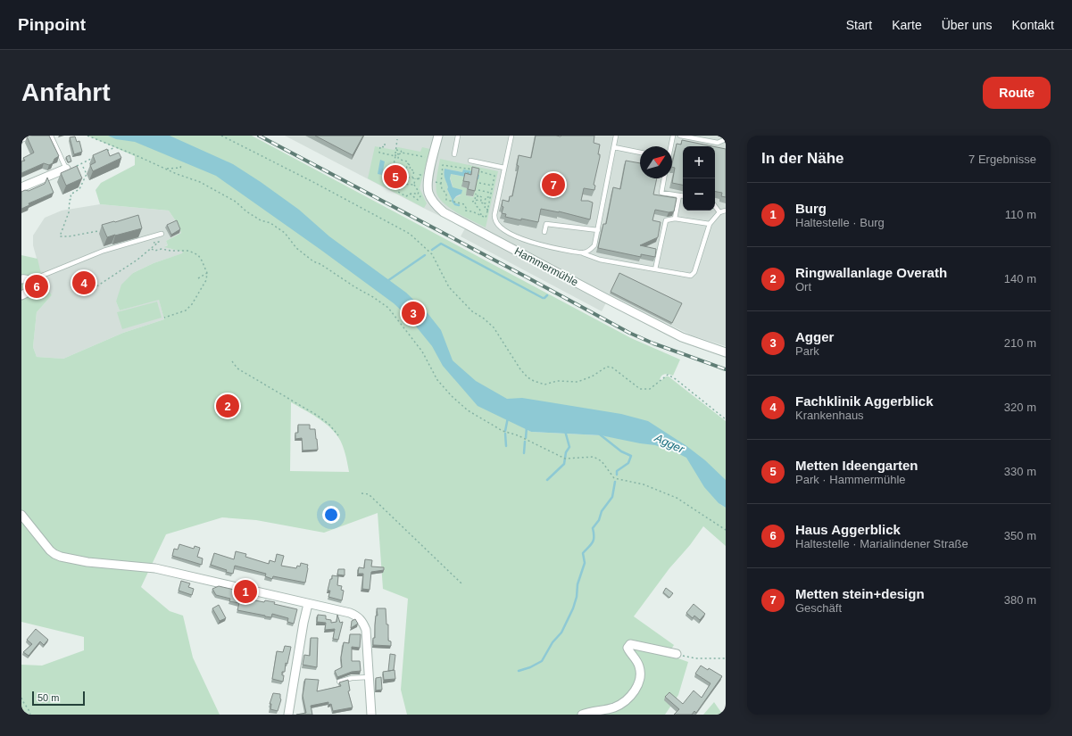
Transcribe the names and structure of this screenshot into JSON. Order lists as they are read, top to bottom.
{
  "streets": {
    "street": ["Hammermühle"]
  },
  "water": ["Agger"],
  "scale_bar": "50 m",
  "north": "top right",
  "page": {
    "header": "Pinpoint",
    "nav": [
      "Start",
      "Karte",
      "Über uns",
      "Kontakt"
    ],
    "buttons": "Route",
    "title": "Anfahrt",
    "heading": ["In der Nähe", "7 Ergebnisse"],
    "map_buttons": ["+", "−"],
    "pins": [
      "5",
      "7",
      "4",
      "6",
      "3",
      "2",
      "1"
    ],
    "list": [
      {
        "mark": "1",
        "name": "Burg",
        "note": "Haltestelle · Burg",
        "value": "110 m"
      },
      {
        "mark": "2",
        "name": "Ringwallanlage Overath",
        "note": "Ort",
        "value": "140 m"
      },
      {
        "mark": "3",
        "name": "Agger",
        "note": "Park",
        "value": "210 m"
      },
      {
        "mark": "4",
        "name": "Fachklinik Aggerblick",
        "note": "Krankenhaus",
        "value": "320 m"
      },
      {
        "mark": "5",
        "name": "Metten Ideengarten",
        "note": "Park · Hammermühle",
        "value": "330 m"
      },
      {
        "mark": "6",
        "name": "Haus Aggerblick",
        "note": "Haltestelle · Marialindener Straße",
        "value": "350 m"
      },
      {
        "mark": "7",
        "name": "Metten stein+design",
        "note": "Geschäft",
        "value": "380 m"
      }
    ],
    "scale": "50 m"
  }
}
